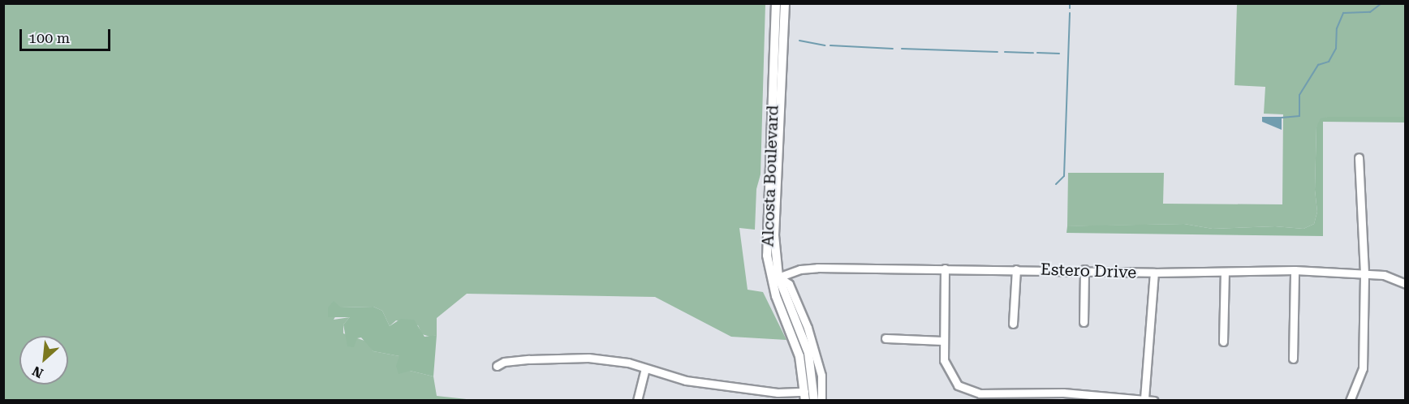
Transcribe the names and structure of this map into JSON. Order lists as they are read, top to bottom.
{
  "streets": {
    "main road": ["Alcosta Boulevard"],
    "street": ["Estero Drive"]
  },
  "crossings": [
    ["Alcosta Boulevard", "Estero Drive"]
  ],
  "scale_bar": "100 m",
  "north": "bottom left"
}
